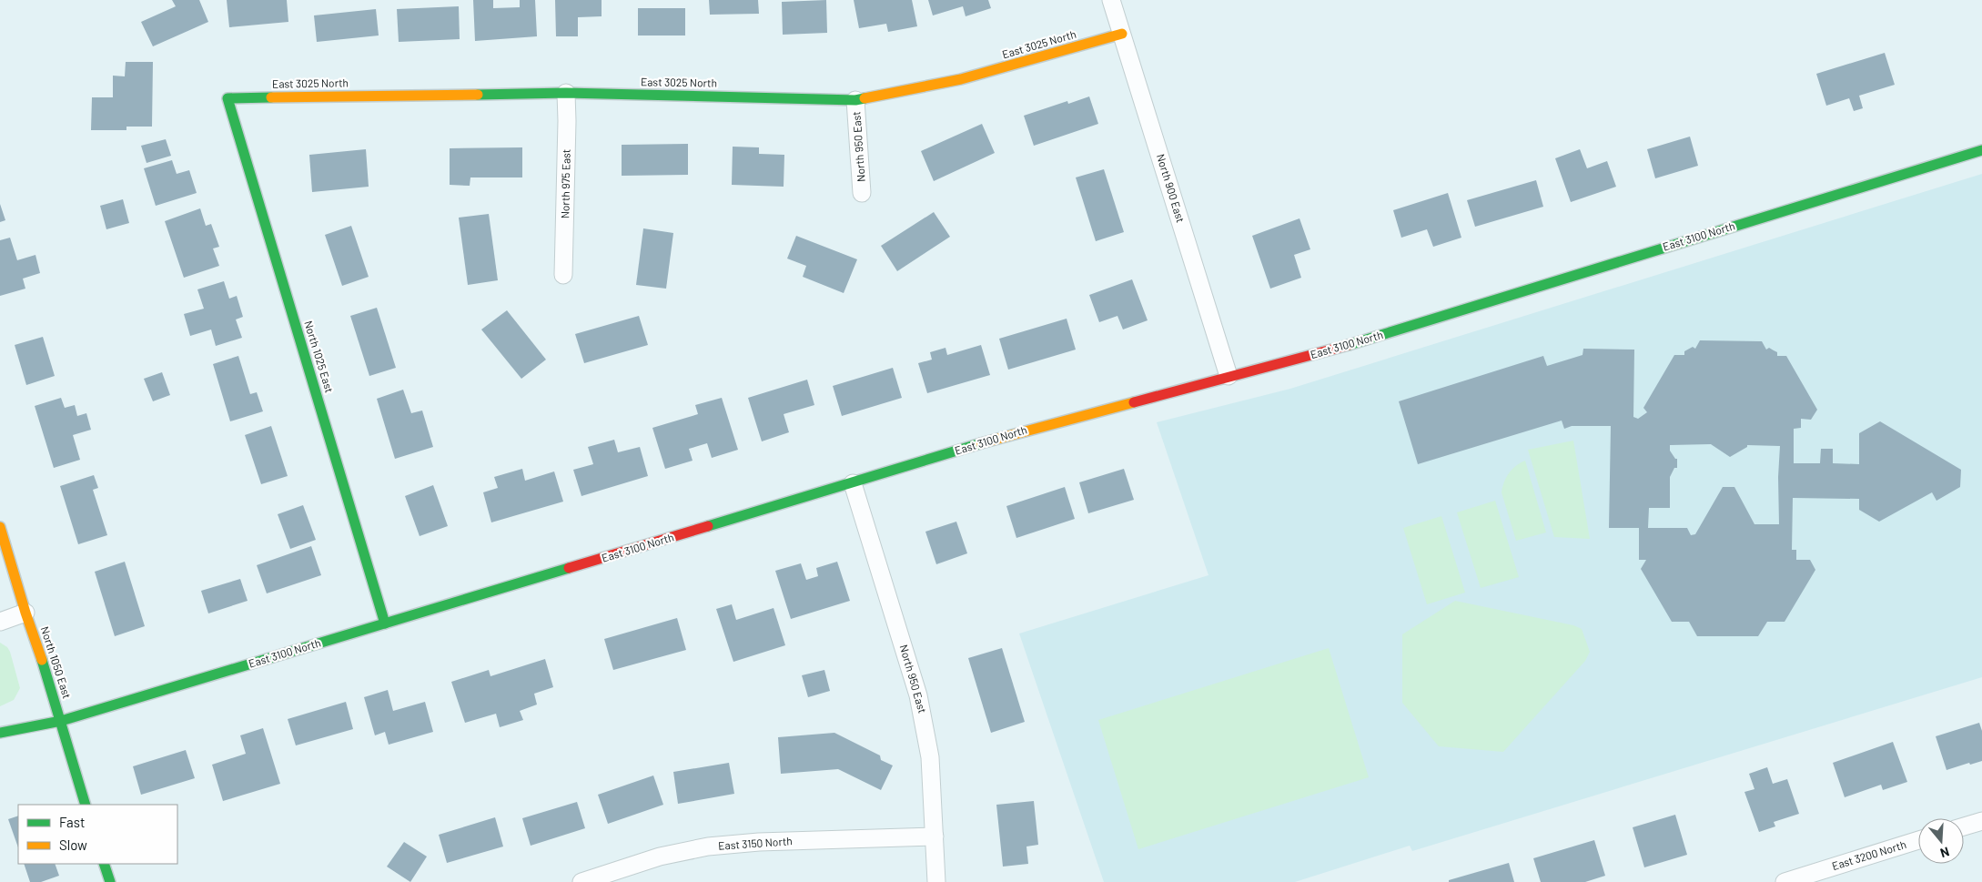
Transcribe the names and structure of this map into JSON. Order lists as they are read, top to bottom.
{
  "streets": {
    "main road": [
      "East 3025 North",
      "East 3100 North",
      "North 1025 East",
      "North 1050 East"
    ],
    "street": [
      "North 950 East",
      "North 975 East",
      "North 900 East",
      "East 3150 North",
      "East 3200 North"
    ]
  },
  "crossings": [
    ["East 3025 North", "North 950 East"],
    ["East 3025 North", "North 975 East"],
    ["East 3025 North", "North 900 East"],
    ["East 3025 North", "North 1025 East"],
    ["North 950 East", "East 3100 North"],
    ["North 950 East", "East 3150 North"],
    ["North 900 East", "East 3100 North"],
    ["East 3100 North", "North 1025 East"],
    ["East 3100 North", "North 1050 East"]
  ],
  "legend": ["Fast", "Slow"],
  "north": "bottom"
}
